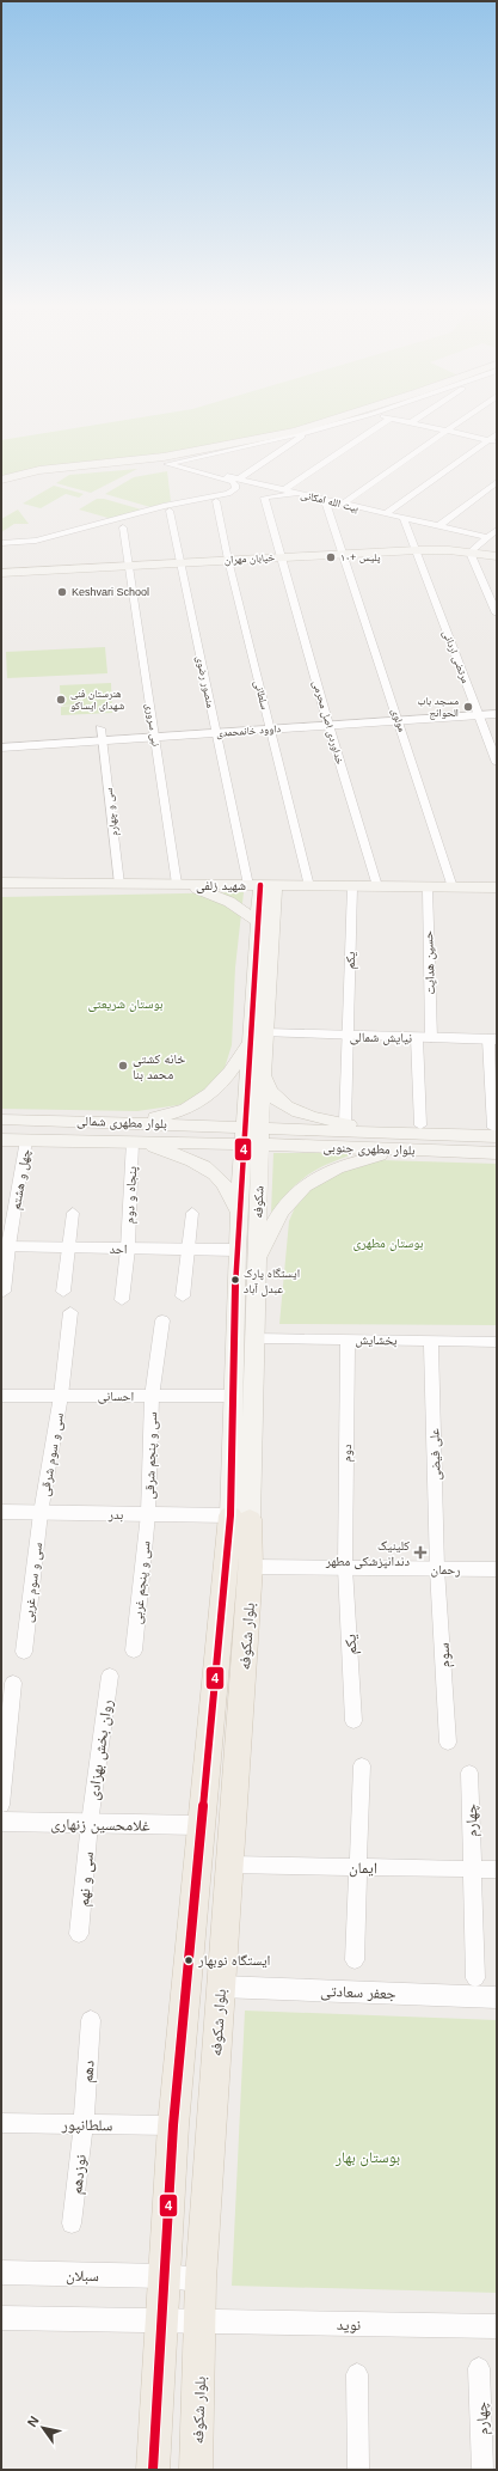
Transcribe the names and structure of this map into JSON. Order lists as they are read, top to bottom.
{
  "streets": {
    "main road": [
      "خیابان مهران",
      "شهید زلفی",
      "بلوار مطهری شمالی",
      "بلوار مطهری جنوبی",
      "شکوفه",
      "بلوار شکوفه"
    ],
    "street": [
      "بیت الله امکانی",
      "مرتضی اردانی",
      "منصور رضوی",
      "سلطانی",
      "مولوی",
      "خداوردی اصل محرمی",
      "نبی سروری",
      "داوود خانمحمدی",
      "سی و چهارم",
      "یکم",
      "حسین هدایت",
      "نیایش شمالی",
      "چهل و هشتم",
      "پنجاه و دوم",
      "احد",
      "بخشایش",
      "احسانی",
      "دوم",
      "سی و سوم شرقی",
      "علی فیضی",
      "سی و پنجم شرقی",
      "بدر",
      "رحمان",
      "سی و سوم غربی",
      "سی و پنجم غربی",
      "سوم",
      "روان بخش بهزادی",
      "چهارم",
      "غلامحسین زنهاری",
      "ایمان",
      "سی و نهم",
      "جعفر سعادتی",
      "دهم",
      "سلطانپور",
      "نوزدهم",
      "سبلان",
      "نوید"
    ]
  },
  "crossings": [
    ["بیت الله امکانی", "مرتضی اردانی"],
    ["بیت الله امکانی", "مولوی"],
    ["بیت الله امکانی", "خداوردی اصل محرمی"],
    ["خیابان مهران", "مرتضی اردانی"],
    ["خیابان مهران", "منصور رضوی"],
    ["خیابان مهران", "سلطانی"],
    ["خیابان مهران", "مولوی"],
    ["خیابان مهران", "خداوردی اصل محرمی"],
    ["خیابان مهران", "نبی سروری"],
    ["مرتضی اردانی", "داوود خانمحمدی"],
    ["منصور رضوی", "داوود خانمحمدی"],
    ["منصور رضوی", "شهید زلفی"],
    ["منصور رضوی", "شکوفه"],
    ["سلطانی", "داوود خانمحمدی"],
    ["سلطانی", "شهید زلفی"],
    ["مولوی", "داوود خانمحمدی"],
    ["مولوی", "شهید زلفی"],
    ["خداوردی اصل محرمی", "داوود خانمحمدی"],
    ["خداوردی اصل محرمی", "شهید زلفی"],
    ["نبی سروری", "داوود خانمحمدی"],
    ["نبی سروری", "شهید زلفی"],
    ["داوود خانمحمدی", "سی و چهارم"],
    ["سی و چهارم", "شهید زلفی"],
    ["شهید زلفی", "یکم"],
    ["شهید زلفی", "حسین هدایت"],
    ["شهید زلفی", "شکوفه"],
    ["یکم", "نیایش شمالی"],
    ["یکم", "دوم"],
    ["یکم", "رحمان"],
    ["حسین هدایت", "نیایش شمالی"],
    ["نیایش شمالی", "شکوفه"],
    ["بلوار مطهری شمالی", "بلوار مطهری جنوبی"],
    ["بلوار مطهری شمالی", "چهل و هشتم"],
    ["بلوار مطهری شمالی", "پنجاه و دوم"],
    ["بلوار مطهری شمالی", "شکوفه"],
    ["بلوار مطهری جنوبی", "شکوفه"],
    ["چهل و هشتم", "احد"],
    ["پنجاه و دوم", "احد"],
    ["شکوفه", "احد"],
    ["شکوفه", "بخشایش"],
    ["شکوفه", "احسانی"],
    ["شکوفه", "بدر"],
    ["شکوفه", "بلوار شکوفه"],
    ["بخشایش", "دوم"],
    ["بخشایش", "علی فیضی"],
    ["احسانی", "سی و سوم شرقی"],
    ["احسانی", "سی و پنجم شرقی"],
    ["دوم", "رحمان"],
    ["سی و سوم شرقی", "بدر"],
    ["سی و سوم شرقی", "سی و سوم غربی"],
    ["علی فیضی", "رحمان"],
    ["علی فیضی", "سوم"],
    ["سی و پنجم شرقی", "بدر"],
    ["سی و پنجم شرقی", "سی و پنجم غربی"],
    ["بدر", "سی و سوم غربی"],
    ["بدر", "سی و پنجم غربی"],
    ["بدر", "بلوار شکوفه"],
    ["رحمان", "بلوار شکوفه"],
    ["رحمان", "سوم"],
    ["بلوار شکوفه", "غلامحسین زنهاری"],
    ["بلوار شکوفه", "ایمان"],
    ["بلوار شکوفه", "جعفر سعادتی"],
    ["بلوار شکوفه", "سلطانپور"],
    ["بلوار شکوفه", "سبلان"],
    ["بلوار شکوفه", "نوید"],
    ["روان بخش بهزادی", "غلامحسین زنهاری"],
    ["روان بخش بهزادی", "سی و نهم"],
    ["چهارم", "ایمان"],
    ["غلامحسین زنهاری", "سی و نهم"],
    ["دهم", "سلطانپور"],
    ["دهم", "نوزدهم"],
    ["سلطانپور", "نوزدهم"]
  ],
  "parks": ["بوستان شریعتی", "بوستان مطهری", "بوستان بهار"],
  "places": {
    "other": [
      "پلیس +۱۰",
      "Keshvari School",
      "هنرستان فنی شهدای ایساکو",
      "مسجد باب‌ الحوائج",
      "خانه کشتی محمد بنا",
      "ایستگاه پارک عبدل آباد",
      "ایستگاه نوبهار"
    ],
    "health": ["کلینیک دندانپزشکی مطهر"]
  },
  "lines": ["transit line 4"],
  "north": "top left"
}
